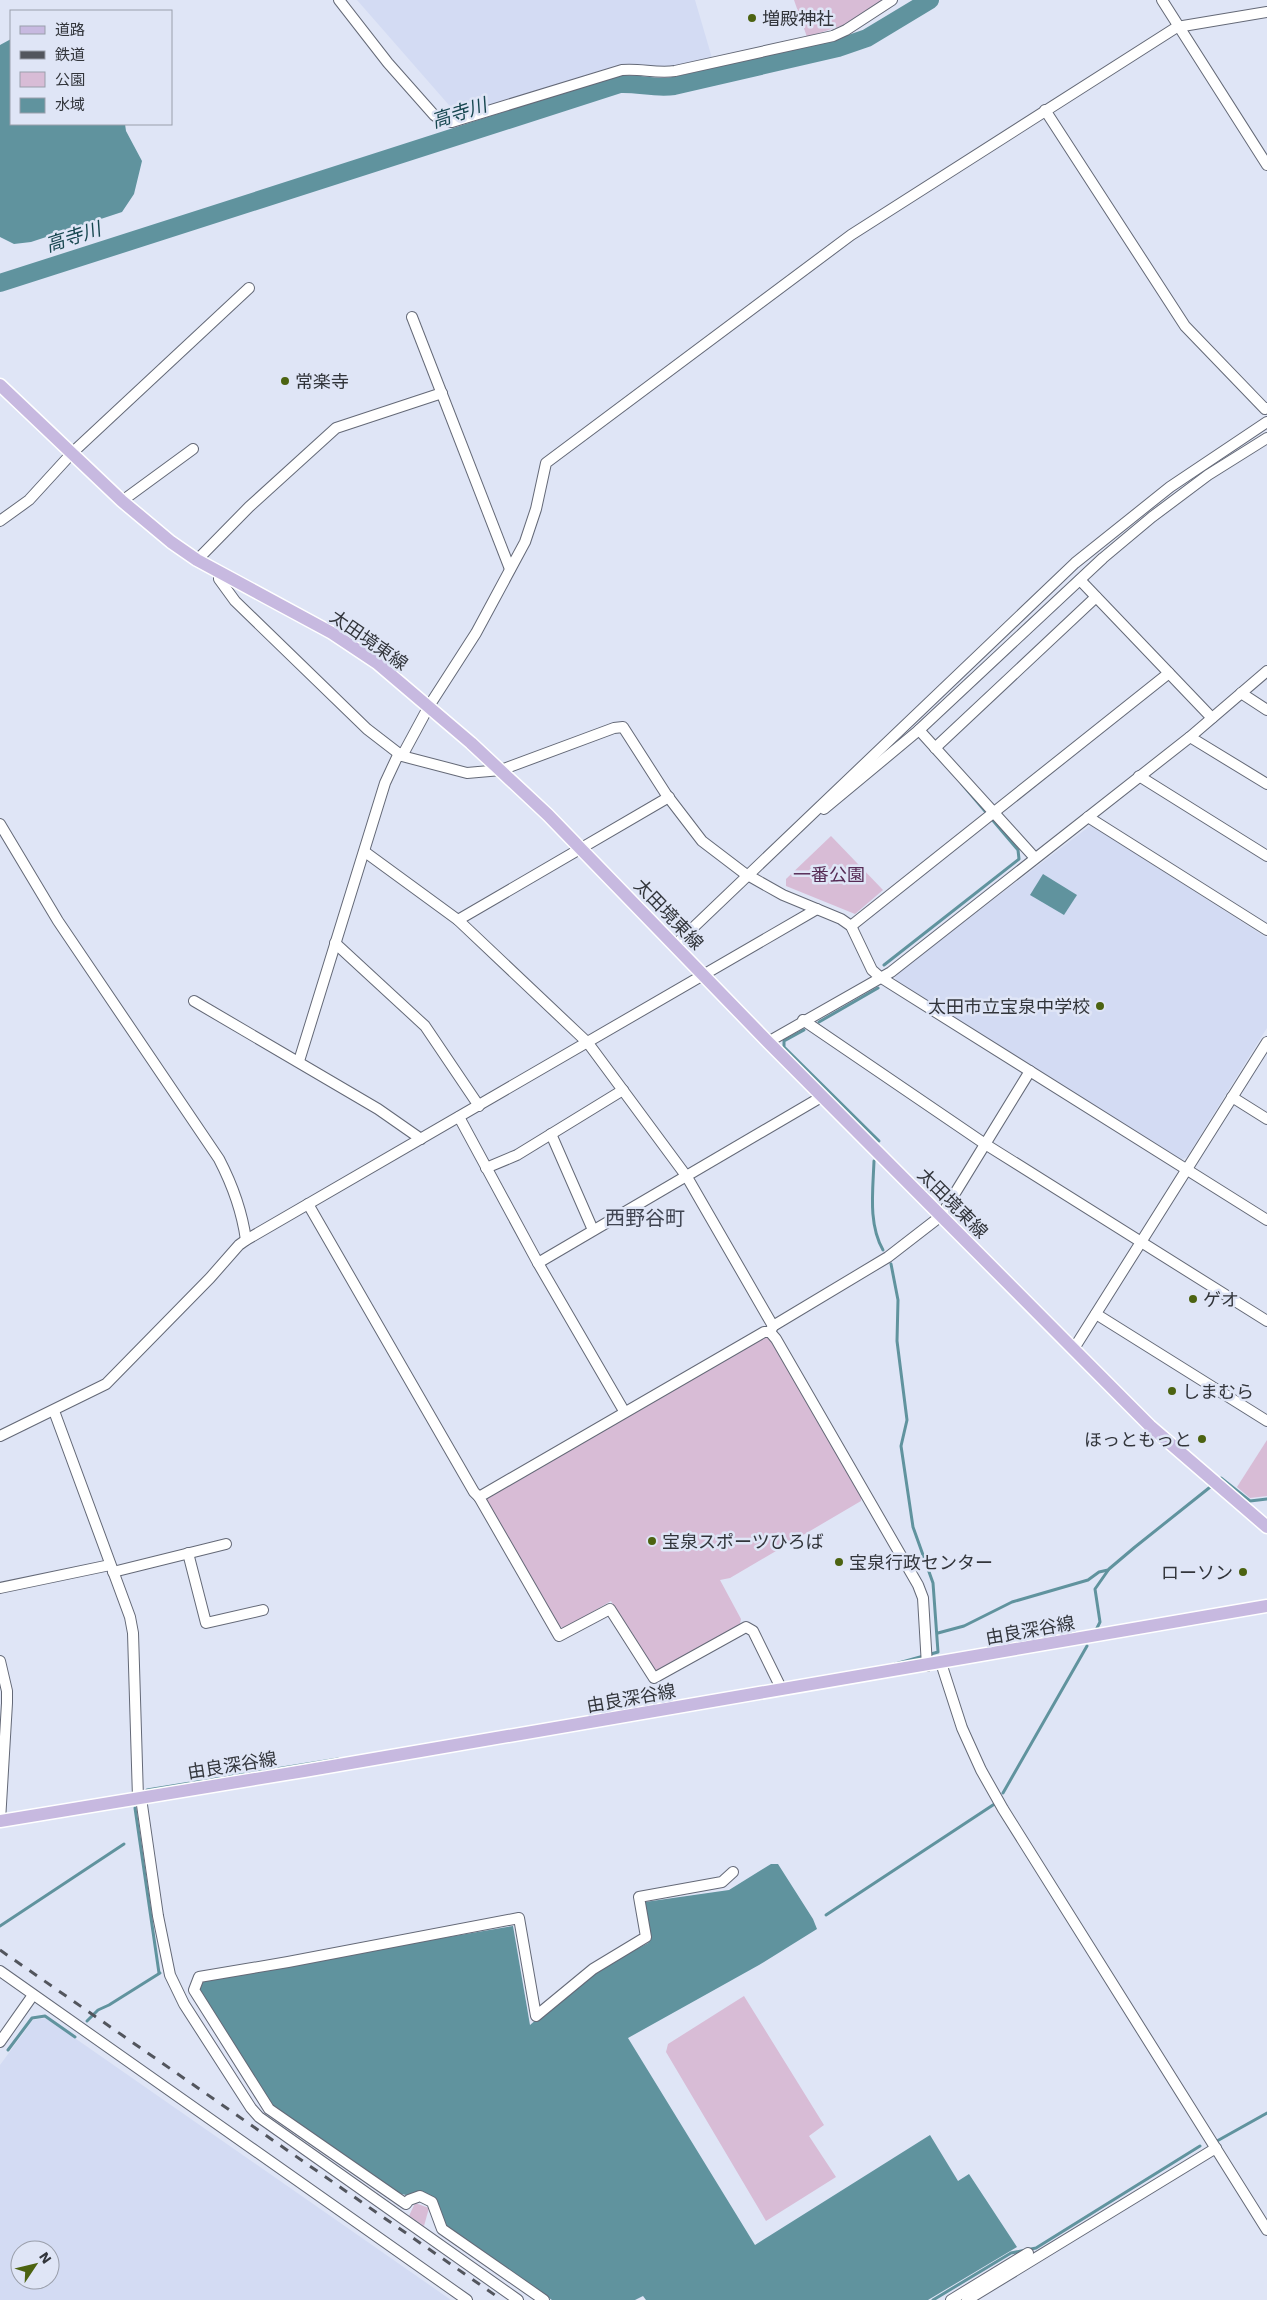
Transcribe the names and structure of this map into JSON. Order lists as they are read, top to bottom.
{
  "streets": {
    "main road": ["太田境東線", "由良深谷線"]
  },
  "districts": ["西野谷町"],
  "water": ["高寺川"],
  "parks": ["一番公園"],
  "places": [
    "増殿神社",
    "常楽寺",
    "太田市立宝泉中学校",
    "ゲオ",
    "しまむら",
    "ほっともっと",
    "宝泉スポーツひろば",
    "宝泉行政センター",
    "ローソン"
  ],
  "legend": [
    "道路",
    "鉄道",
    "公園",
    "水域"
  ],
  "north": "top right"
}
